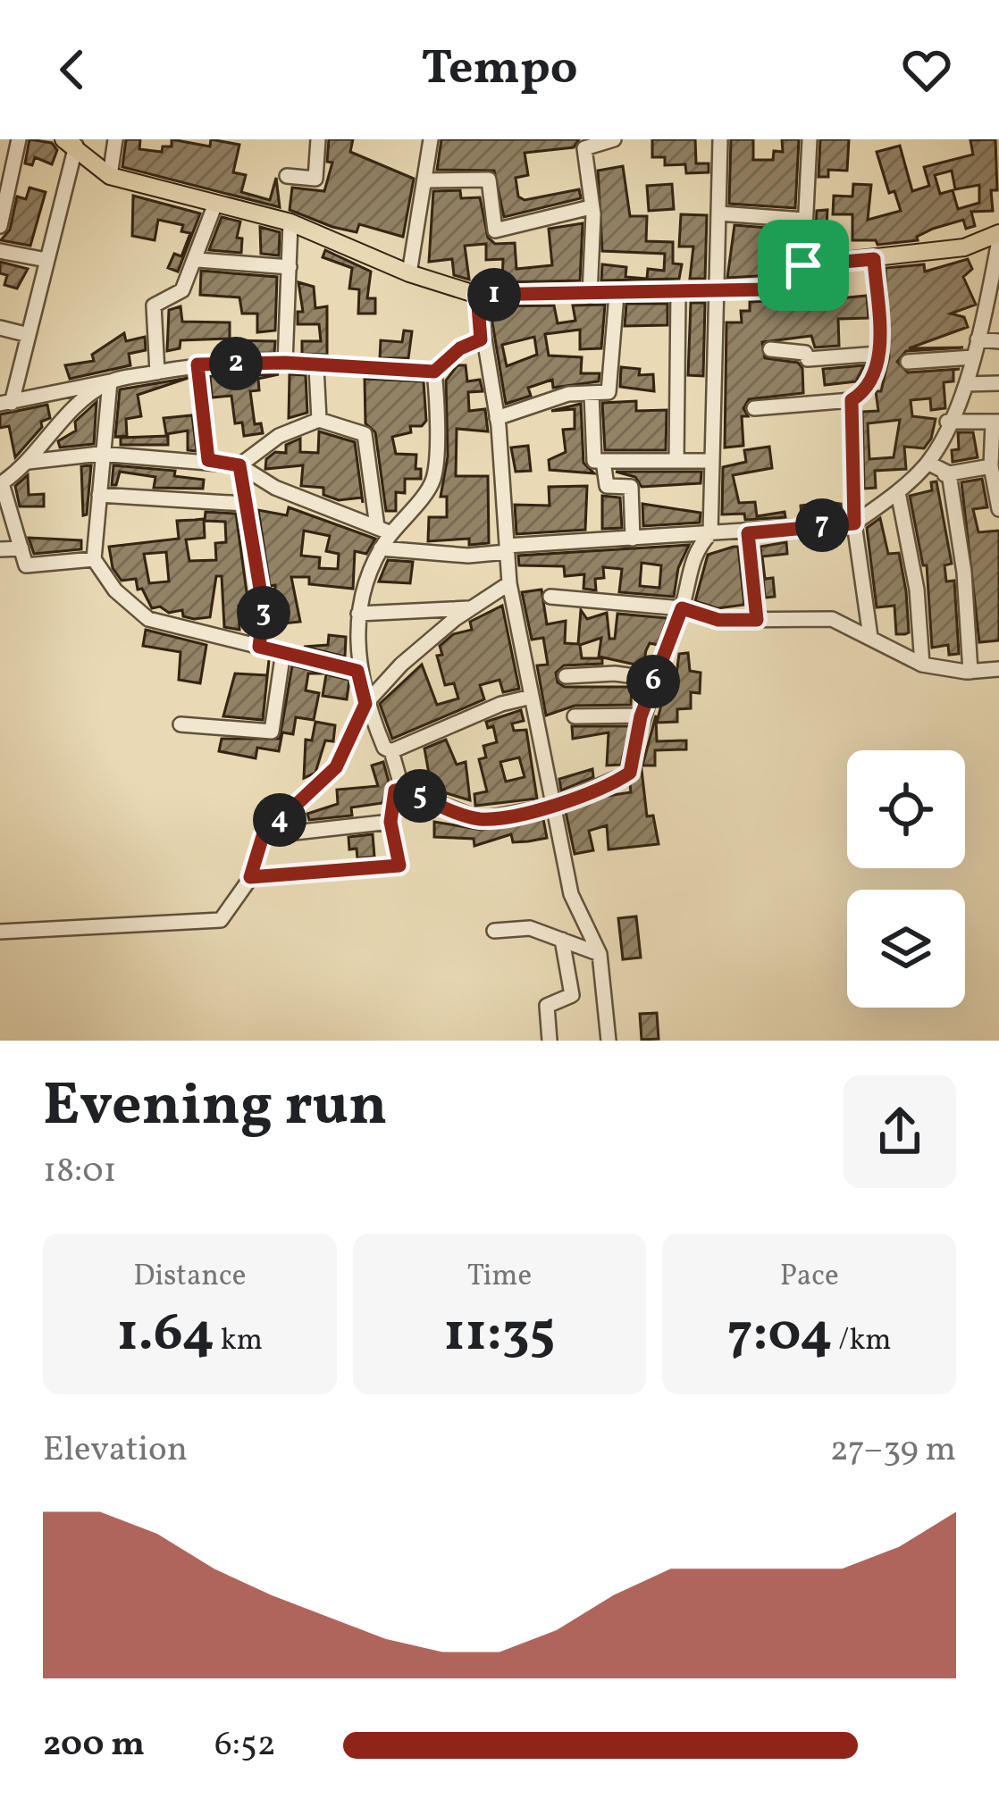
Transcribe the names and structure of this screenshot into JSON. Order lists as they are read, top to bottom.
{
  "page": {
    "header": "Tempo",
    "pins": [
      "1",
      "2",
      "7",
      "3",
      "6",
      "5",
      "4"
    ],
    "heading": ["Evening run", "18:01"],
    "stats": [
      ["Distance", "1.64 km"],
      ["Time", "11:35"],
      ["Pace", "7:04 /km"]
    ],
    "chart": ["Elevation", "27–39 m"],
    "list": [
      {
        "name": "200 m",
        "note": "6:52"
      }
    ]
  }
}
